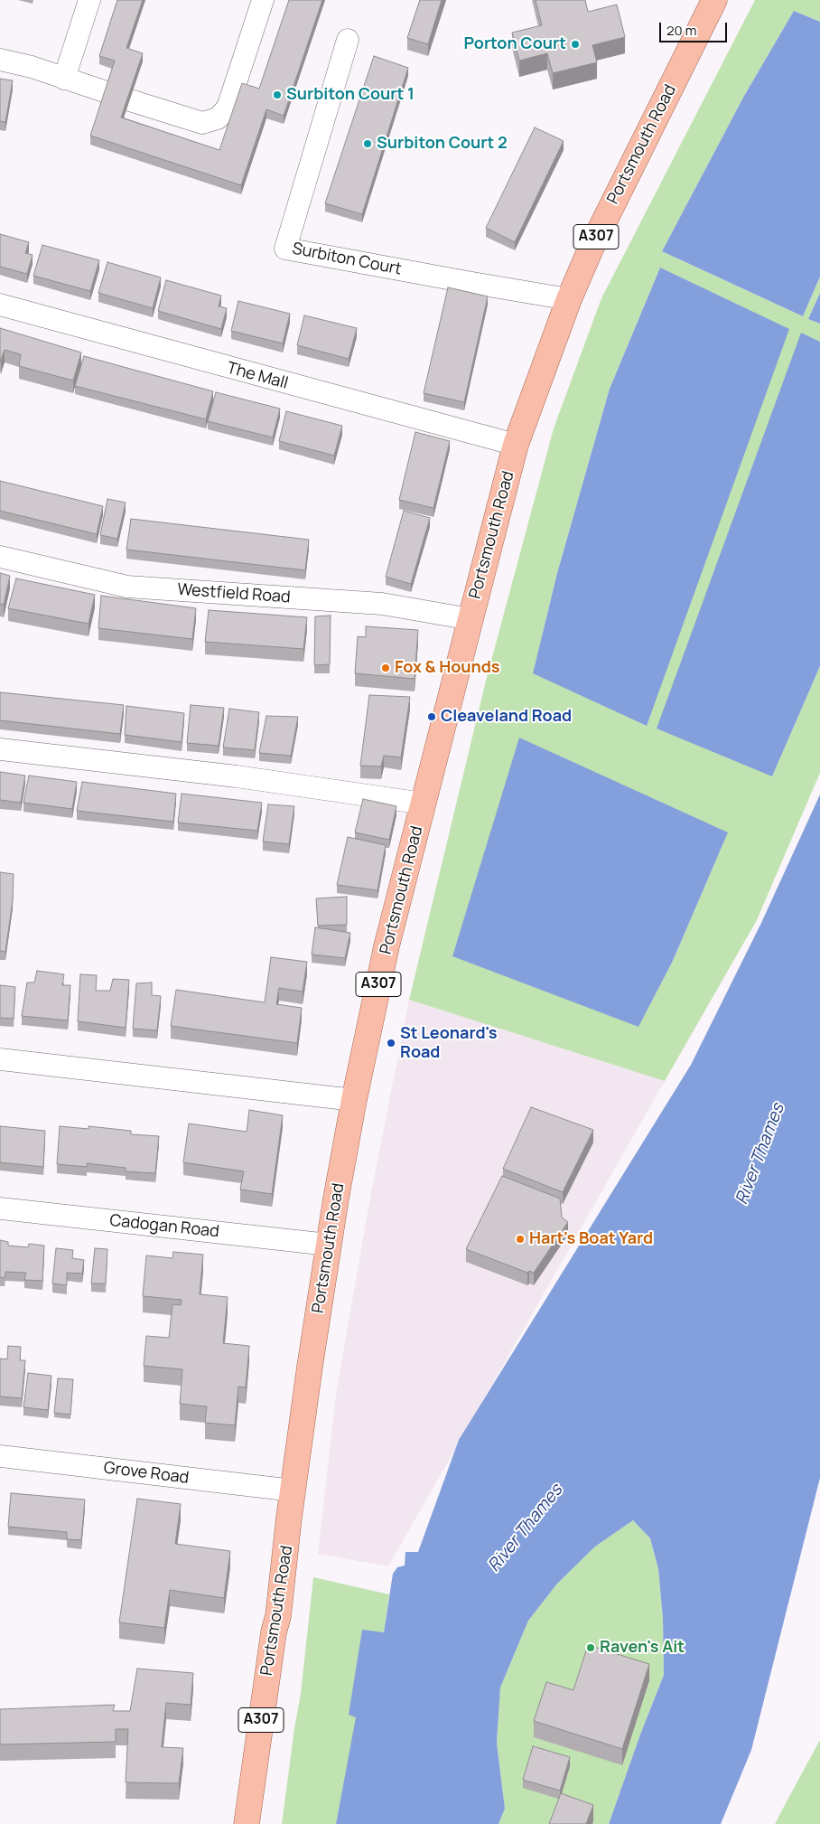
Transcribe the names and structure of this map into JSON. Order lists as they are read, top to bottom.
{
  "streets": {
    "main road": ["Portsmouth Road", "A307"],
    "street": [
      "Surbiton Court",
      "The Mall",
      "Westfield Road",
      "Cadogan Road",
      "Grove Road"
    ]
  },
  "crossings": [
    ["Portsmouth Road", "Surbiton Court"],
    ["Portsmouth Road", "The Mall"],
    ["Portsmouth Road", "Westfield Road"],
    ["Portsmouth Road", "Cadogan Road"],
    ["Portsmouth Road", "Grove Road"]
  ],
  "water": ["River Thames"],
  "places": [
    "Porton Court",
    "Surbiton Court 1",
    "Surbiton Court 2",
    "Fox & Hounds",
    "Cleaveland Road",
    "St Leonard's Road",
    "Hart's Boat Yard",
    "Raven's Ait"
  ],
  "scale_bar": "20 m"
}
